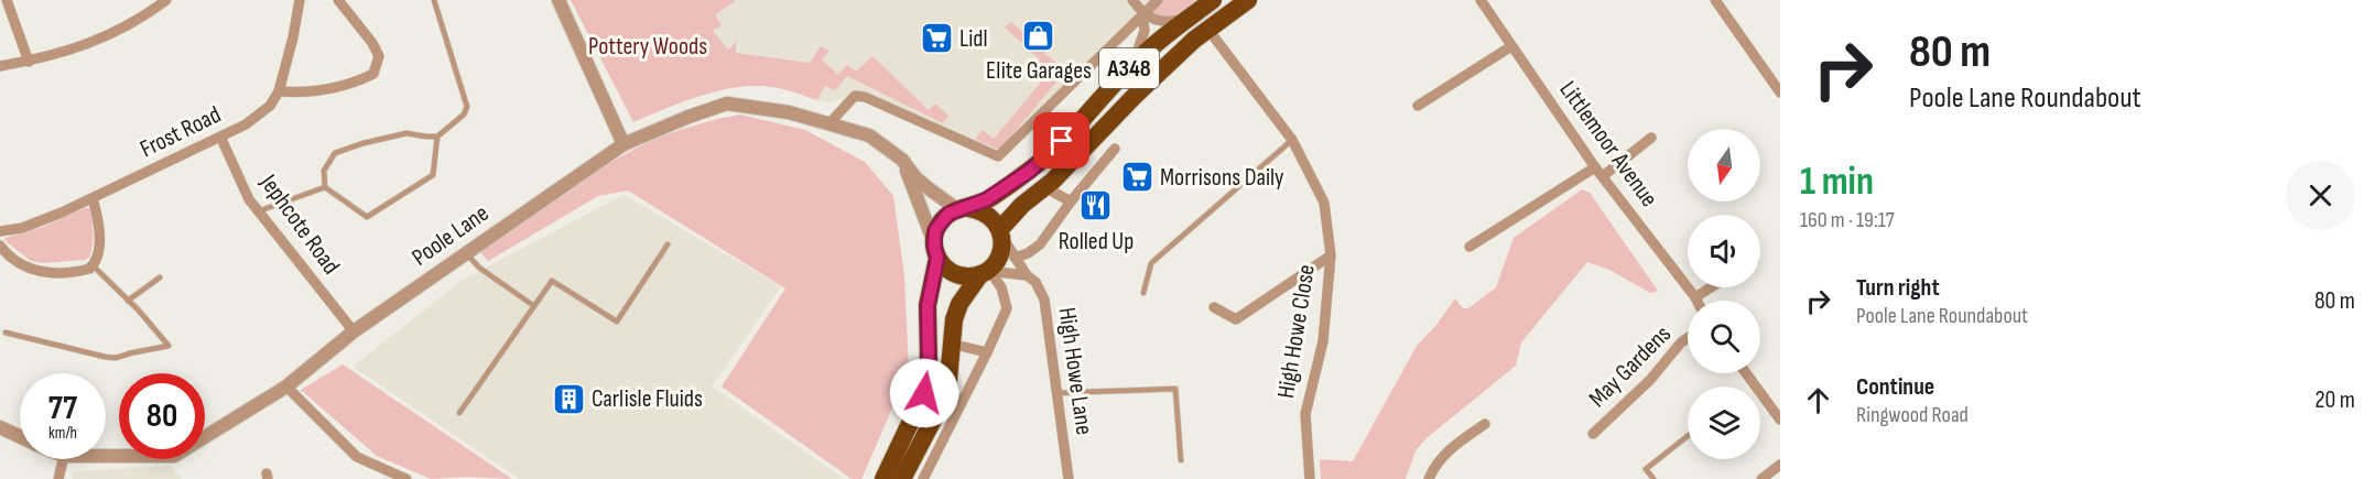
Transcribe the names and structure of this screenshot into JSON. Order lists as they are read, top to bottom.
{
  "streets": {
    "highway": ["A348"],
    "street": [
      "Frost Road",
      "Littlemoor Avenue",
      "Jephcote Road",
      "Poole Lane",
      "High Howe Close",
      "May Gardens",
      "High Howe Lane"
    ]
  },
  "crossings": [
    ["A348", "Poole Lane"],
    ["A348", "High Howe Close"],
    ["A348", "High Howe Lane"],
    ["Frost Road", "Jephcote Road"],
    ["Jephcote Road", "Poole Lane"],
    ["Poole Lane", "High Howe Lane"]
  ],
  "parks": ["Pottery Woods"],
  "places": {
    "shop": ["Elite Garages"],
    "supermarket": ["Lidl", "Morrisons Daily"],
    "restaurant": ["Rolled Up"],
    "building": ["Carlisle Fluids"]
  },
  "north": "bottom",
  "page": {
    "turn": ["80 m", "Poole Lane Roundabout"],
    "heading": ["1 min", "160 m · 19:17"],
    "list": [
      {
        "name": "Turn right",
        "note": "Poole Lane Roundabout",
        "value": "80 m"
      },
      {
        "name": "Continue",
        "note": "Ringwood Road",
        "value": "20 m"
      }
    ],
    "speed": "77 km/h",
    "limit": "80"
  }
}
